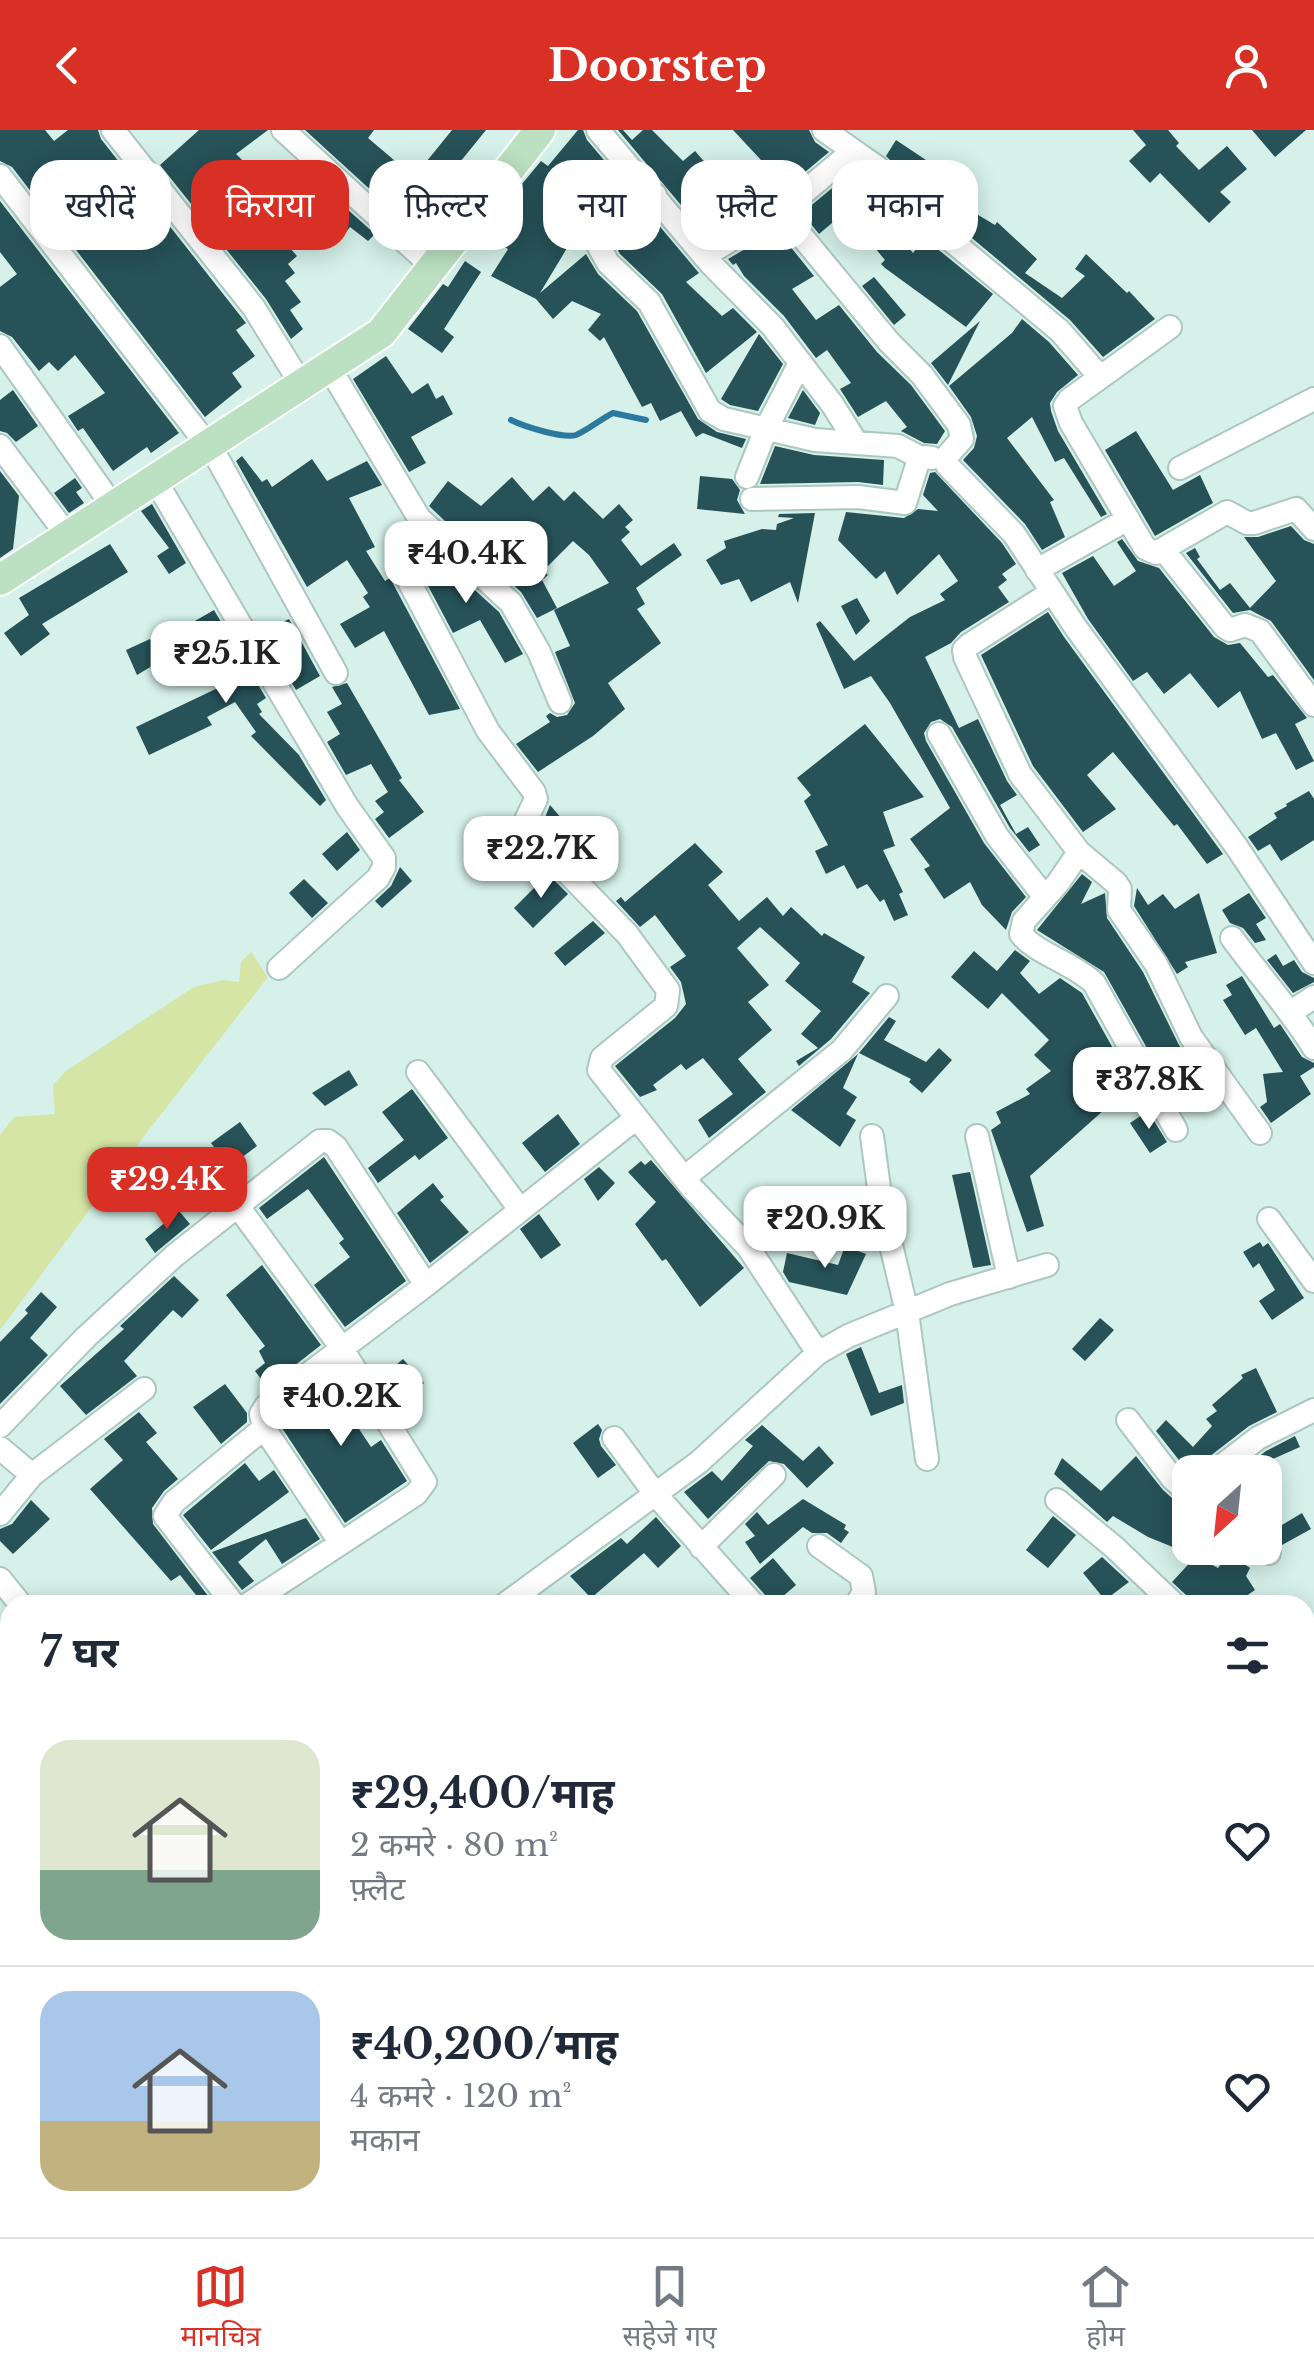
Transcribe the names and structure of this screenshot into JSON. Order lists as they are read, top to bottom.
{
  "north": "bottom left",
  "page": {
    "header": "Doorstep",
    "chip": [
      "खरीदें",
      "किराया",
      "फ़िल्टर",
      "नया",
      "फ़्लैट",
      "मकान"
    ],
    "price": [
      "₹40.4K",
      "₹25.1K",
      "₹22.7K",
      "₹37.8K",
      "₹29.4K",
      "₹20.9K",
      "₹40.2K"
    ],
    "heading": "7 घर",
    "list": [
      {
        "name": "₹29,400/माह",
        "note": "2 कमरे · 80 m² · फ़्लैट"
      },
      {
        "name": "₹40,200/माह",
        "note": "4 कमरे · 120 m² · मकान"
      }
    ],
    "tabs": ["मानचित्र", "सहेजे गए", "होम"]
  }
}
